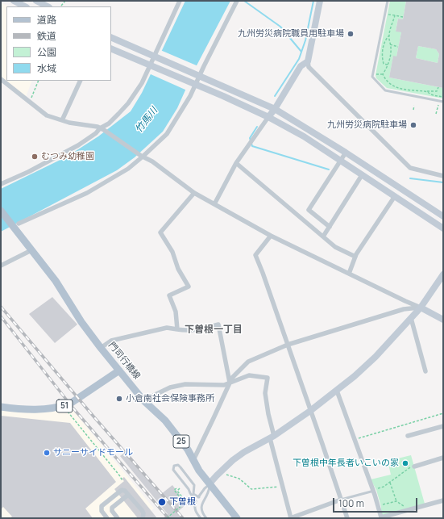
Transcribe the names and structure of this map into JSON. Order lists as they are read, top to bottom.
{
  "streets": {
    "main road": ["門司行橋線", "51", "25"]
  },
  "crossings": [
    ["門司行橋線", "51"]
  ],
  "districts": ["下曽根一丁目"],
  "water": ["竹馬川"],
  "places": [
    "九州労災病院職員用駐車場",
    "九州労災病院駐車場",
    "むつみ幼稚園",
    "小倉南社会保険事務所",
    "サニーサイドモール",
    "下曽根中年長者いこいの家",
    "下曽根"
  ],
  "legend": [
    "道路",
    "鉄道",
    "公園",
    "水域"
  ],
  "scale_bar": "100 m"
}
